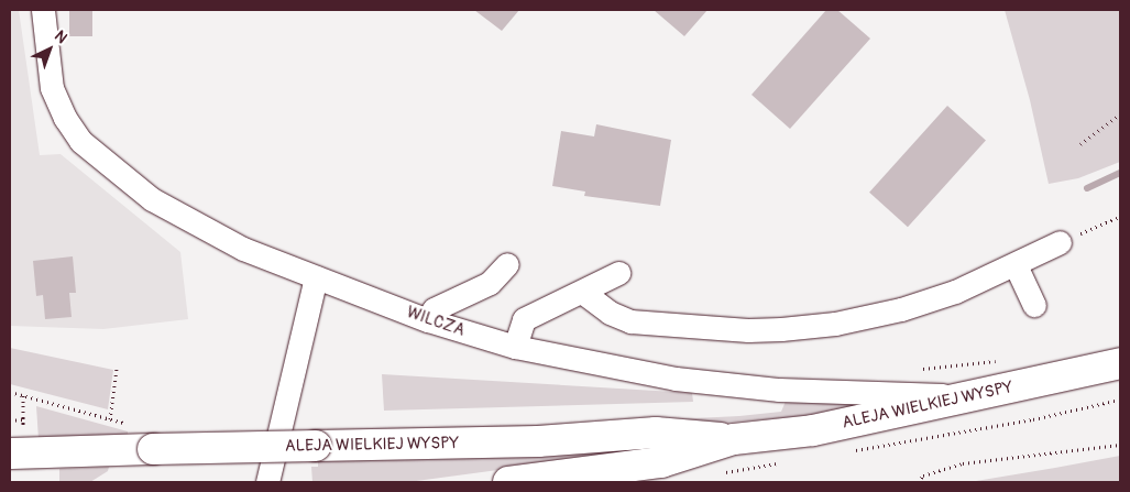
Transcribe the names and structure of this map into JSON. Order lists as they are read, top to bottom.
{
  "streets": {
    "main road": ["ALEJA WIELKIEJ WYSPY"],
    "street": ["WILCZA"]
  },
  "crossings": [
    ["WILCZA", "ALEJA WIELKIEJ WYSPY"]
  ],
  "north": "top right"
}
